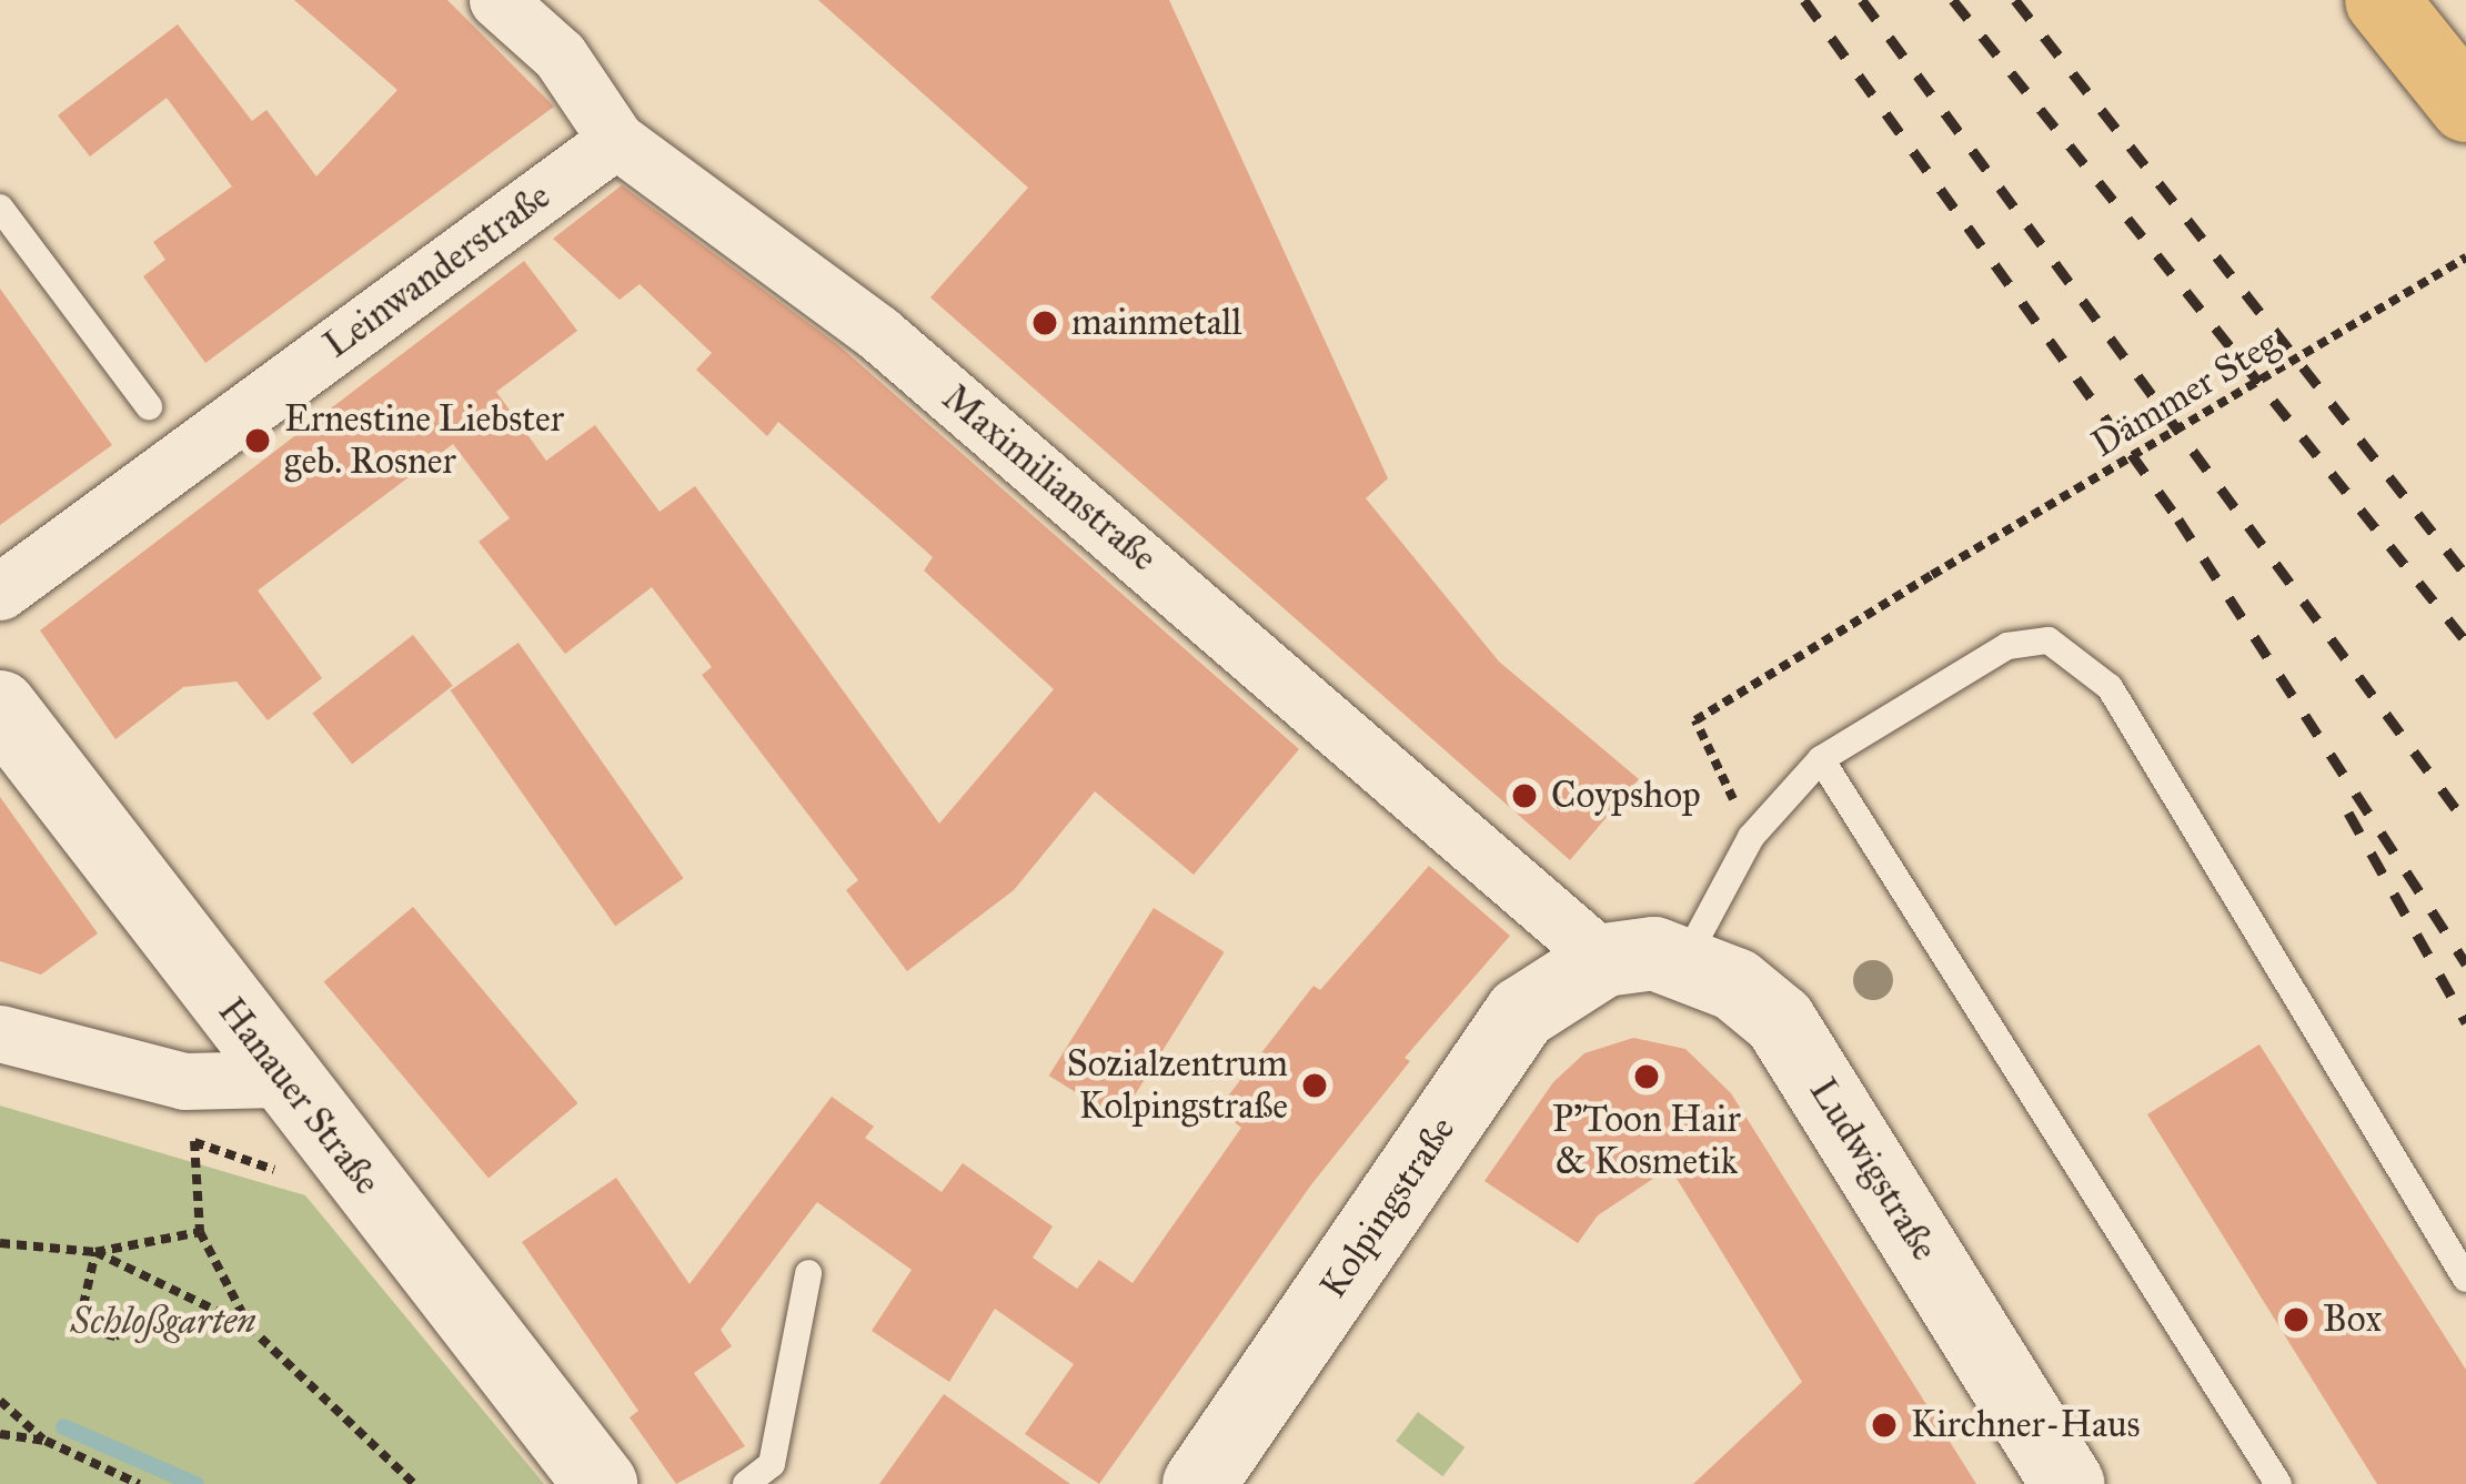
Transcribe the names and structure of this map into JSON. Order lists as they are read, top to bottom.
{
  "streets": {
    "street": [
      "Leinwanderstraße",
      "Maximilianstraße",
      "Hanauer Straße",
      "Ludwigstraße",
      "Kolpingstraße"
    ],
    "path": ["Dämmer Steg"]
  },
  "crossings": [
    ["Leinwanderstraße", "Maximilianstraße"],
    ["Maximilianstraße", "Ludwigstraße"],
    ["Maximilianstraße", "Kolpingstraße"],
    ["Ludwigstraße", "Kolpingstraße"]
  ],
  "parks": ["Schloßgarten"],
  "places": [
    "mainmetall",
    "Ernestine Liebster geb. Rosner",
    "Coypshop",
    "P'Toon Hair & Kosmetik",
    "Sozialzentrum Kolpingstraße",
    "Box",
    "Kirchner-Haus"
  ]
}
